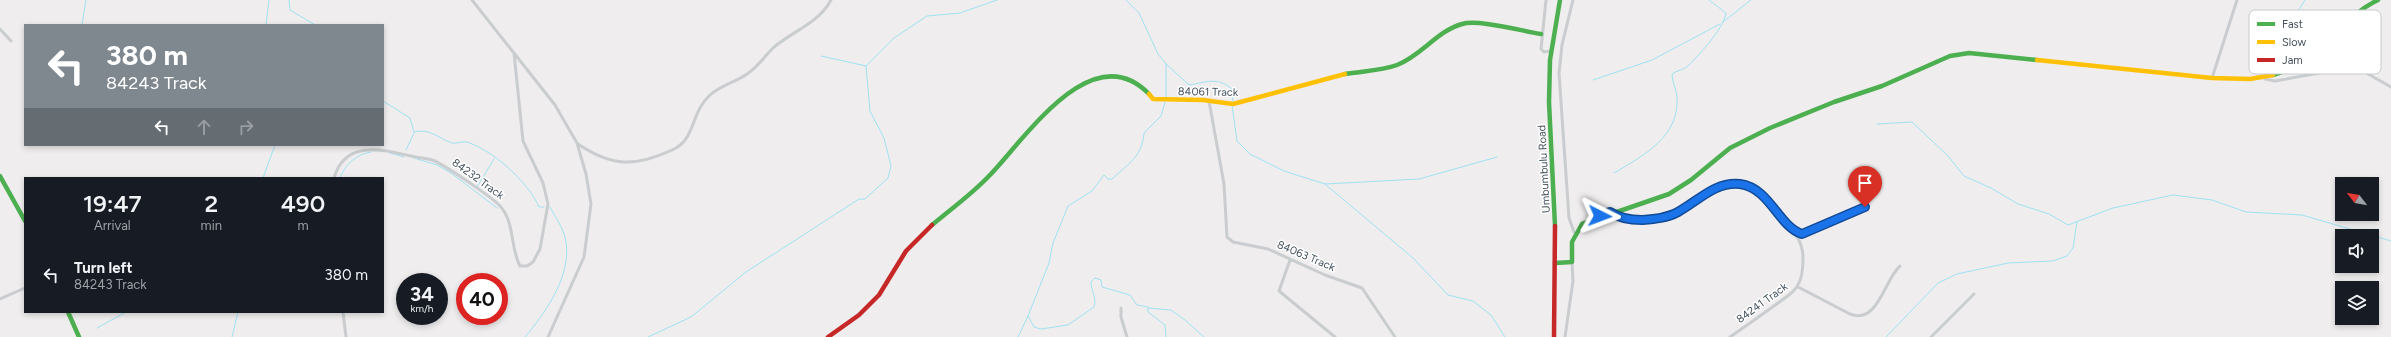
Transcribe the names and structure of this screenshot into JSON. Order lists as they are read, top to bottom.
{
  "streets": {
    "street": [
      "84061 Track",
      "Umbumbulu Road",
      "84232 Track",
      "84063 Track",
      "84241 Track"
    ]
  },
  "crossings": [
    ["84061 Track", "84063 Track"]
  ],
  "legend": ["Fast", "Slow", "Jam"],
  "north": "top left",
  "page": {
    "turn": ["380 m", "84243 Track"],
    "eta": [
      "19:47",
      "Arrival",
      "2",
      "min",
      "490",
      "m"
    ],
    "list": [
      {
        "name": "Turn left",
        "note": "84243 Track",
        "value": "380 m"
      }
    ],
    "speed": "34 km/h",
    "limit": "40"
  }
}
